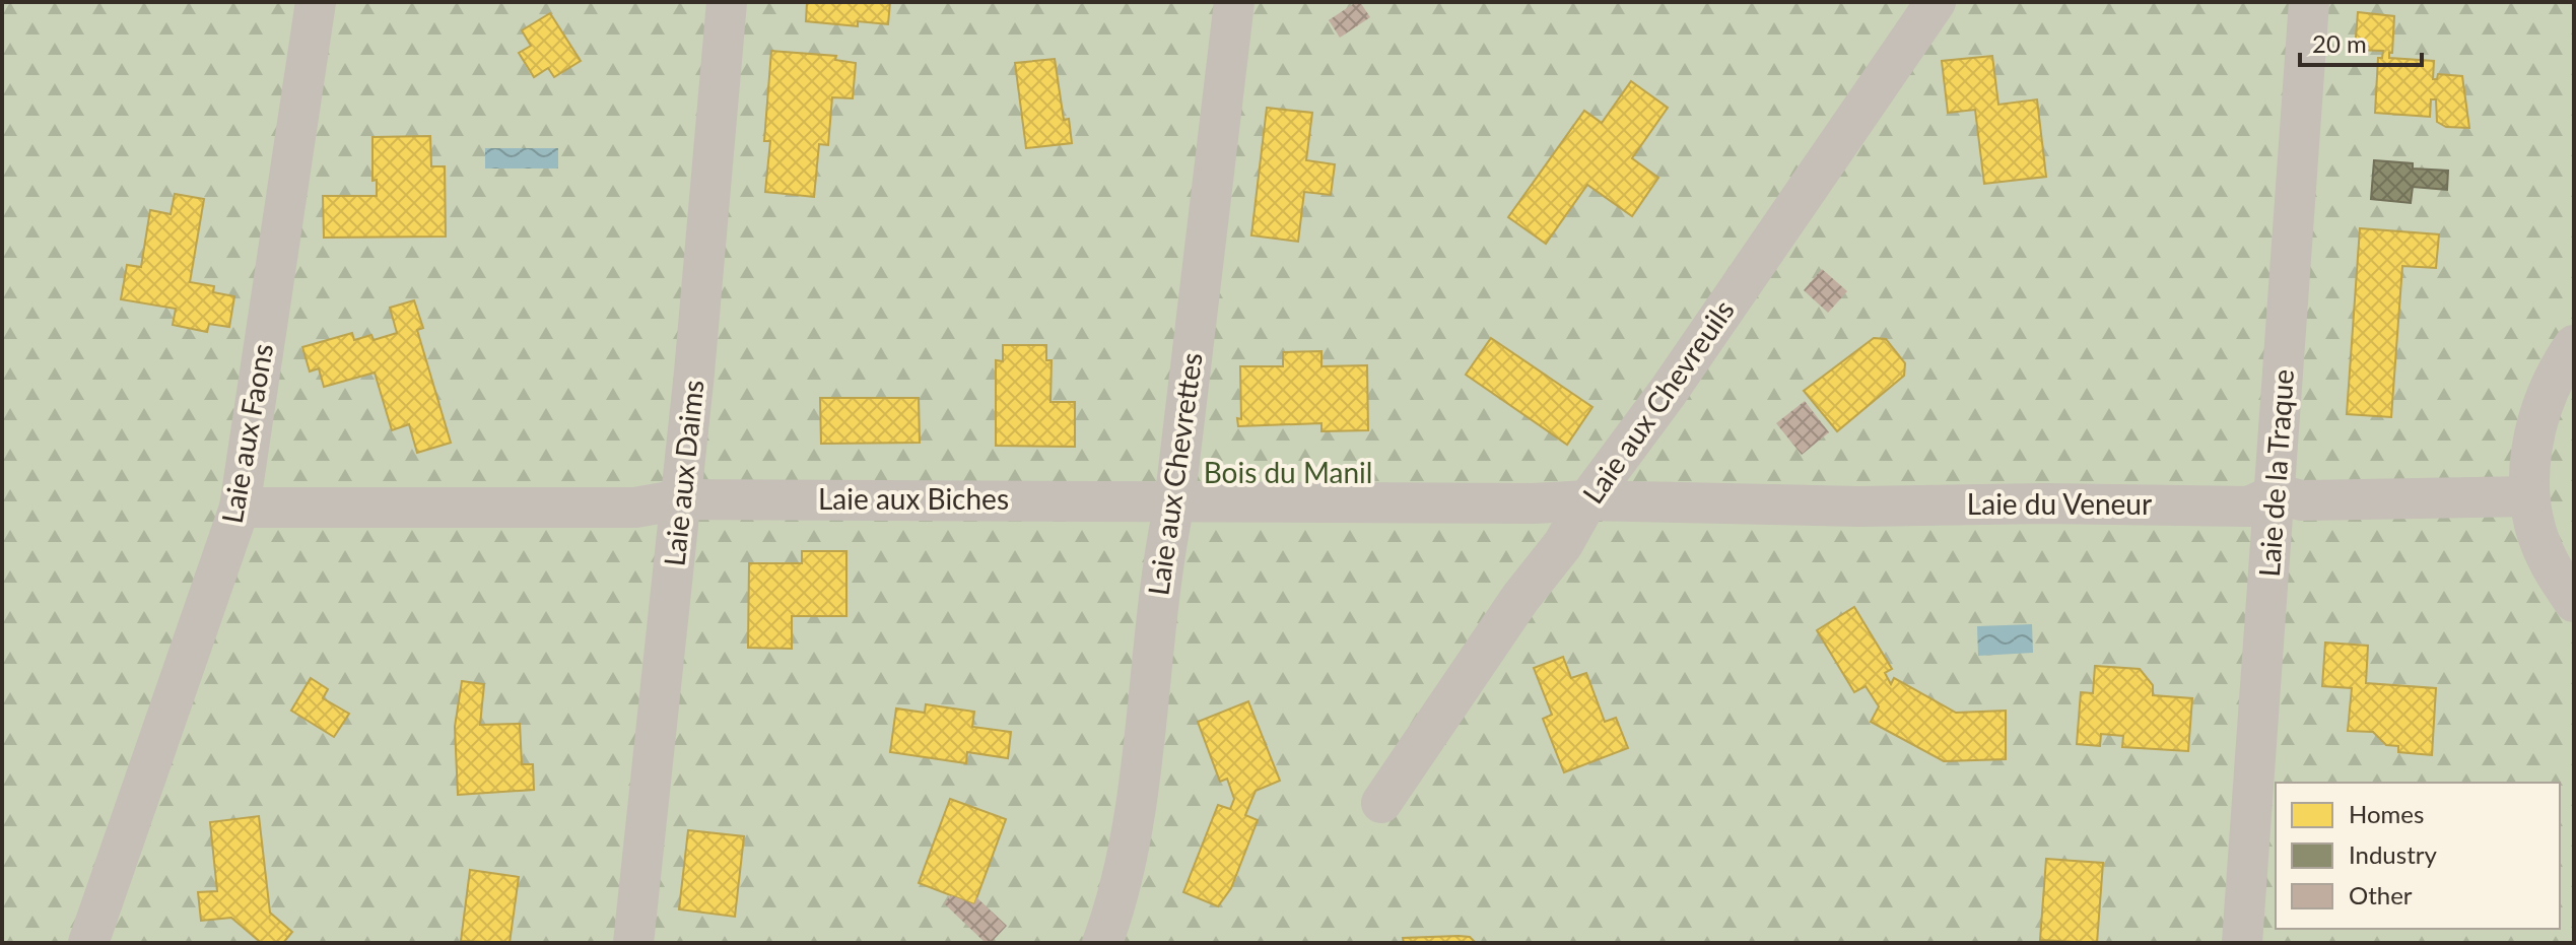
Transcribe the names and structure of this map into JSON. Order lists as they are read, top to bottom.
{
  "streets": {
    "street": [
      "Laie aux Chevreuils",
      "Laie aux Faons",
      "Laie aux Daims",
      "Laie de la Traque",
      "Laie aux Chevrettes",
      "Laie aux Biches",
      "Laie du Veneur"
    ]
  },
  "crossings": [
    ["Laie aux Chevreuils", "Laie aux Biches"],
    ["Laie aux Chevreuils", "Laie du Veneur"],
    ["Laie aux Faons", "Laie aux Biches"],
    ["Laie aux Daims", "Laie aux Biches"],
    ["Laie de la Traque", "Laie du Veneur"],
    ["Laie aux Chevrettes", "Laie aux Biches"],
    ["Laie aux Biches", "Laie du Veneur"]
  ],
  "parks": ["Bois du Manil"],
  "legend": ["Homes", "Industry", "Other"],
  "scale_bar": "20 m"
}
